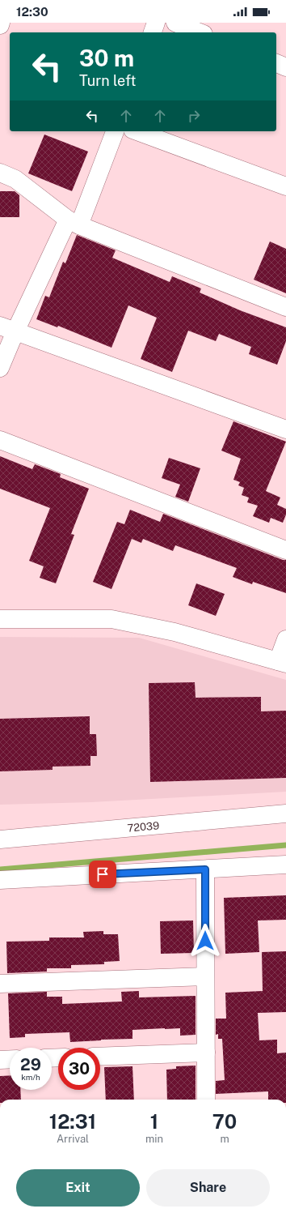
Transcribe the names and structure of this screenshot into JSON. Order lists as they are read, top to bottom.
{
  "streets": {
    "street": ["72039"]
  },
  "page": {
    "status": "12:30",
    "turn": ["30 m", "Turn left"],
    "speed": "29 km/h",
    "limit": "30",
    "eta": [
      "12:31",
      "Arrival",
      "1",
      "min",
      "70",
      "m"
    ],
    "buttons": ["Exit", "Share"]
  }
}
